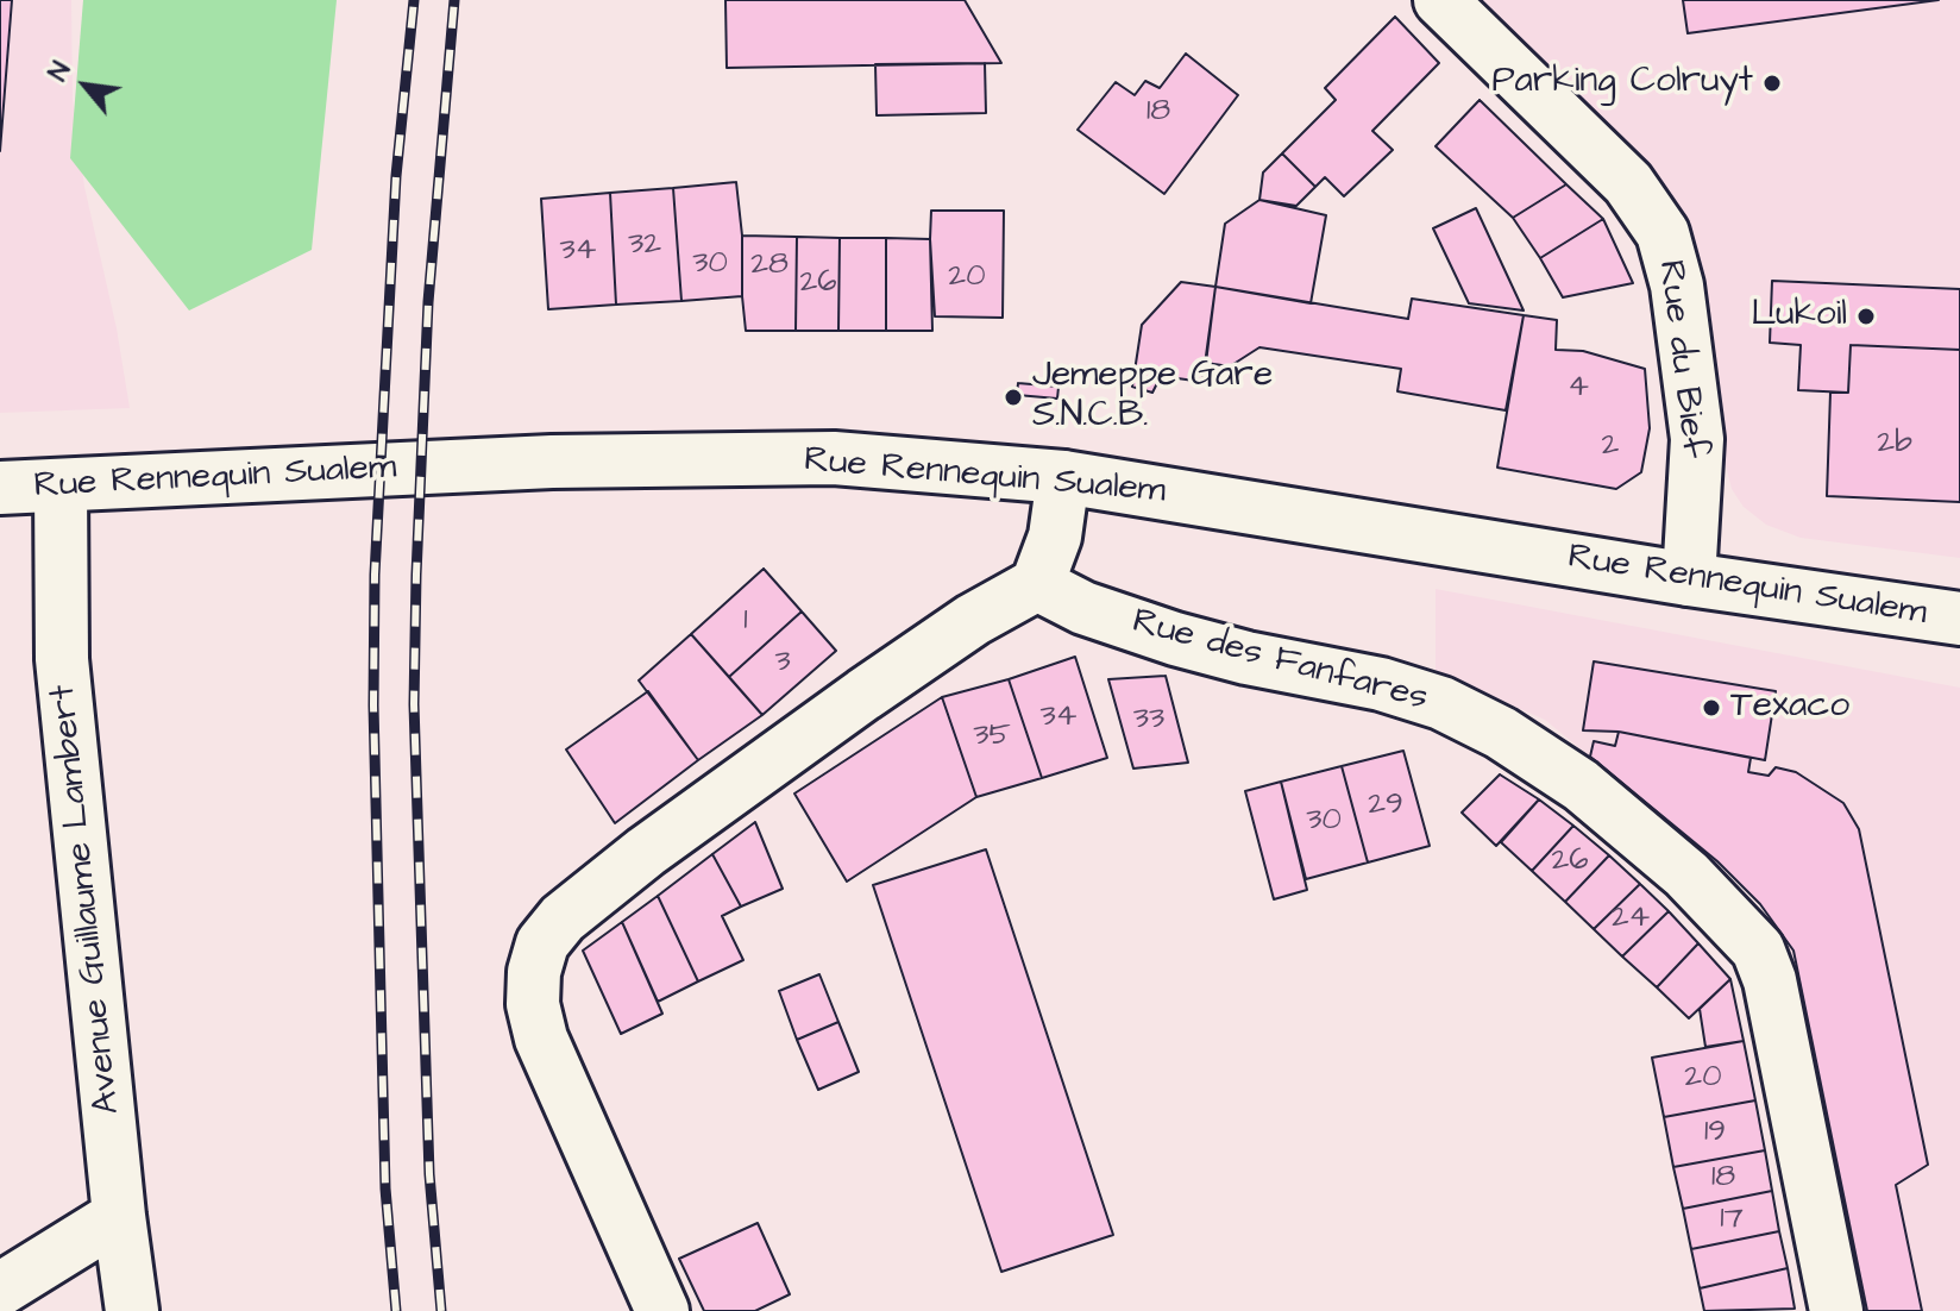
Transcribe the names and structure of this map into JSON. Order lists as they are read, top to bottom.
{
  "streets": {
    "street": [
      "Rue du Bief",
      "Rue Rennequin Sualem",
      "Rue des Fanfares",
      "Avenue Guillaume Lambert"
    ]
  },
  "crossings": [
    ["Rue du Bief", "Rue Rennequin Sualem"],
    ["Rue Rennequin Sualem", "Avenue Guillaume Lambert"]
  ],
  "places": [
    "Parking Colruyt",
    "Lukoil",
    "Jemeppe Gare S.N.C.B.",
    "Texaco"
  ],
  "house_numbers": [
    "18",
    "32",
    "34",
    "30",
    "28",
    "20",
    "26",
    "4",
    "2b",
    "2",
    "1",
    "3",
    "34",
    "33",
    "35",
    "29",
    "30",
    "26",
    "24",
    "20",
    "19",
    "18",
    "17"
  ],
  "north": "top left"
}
